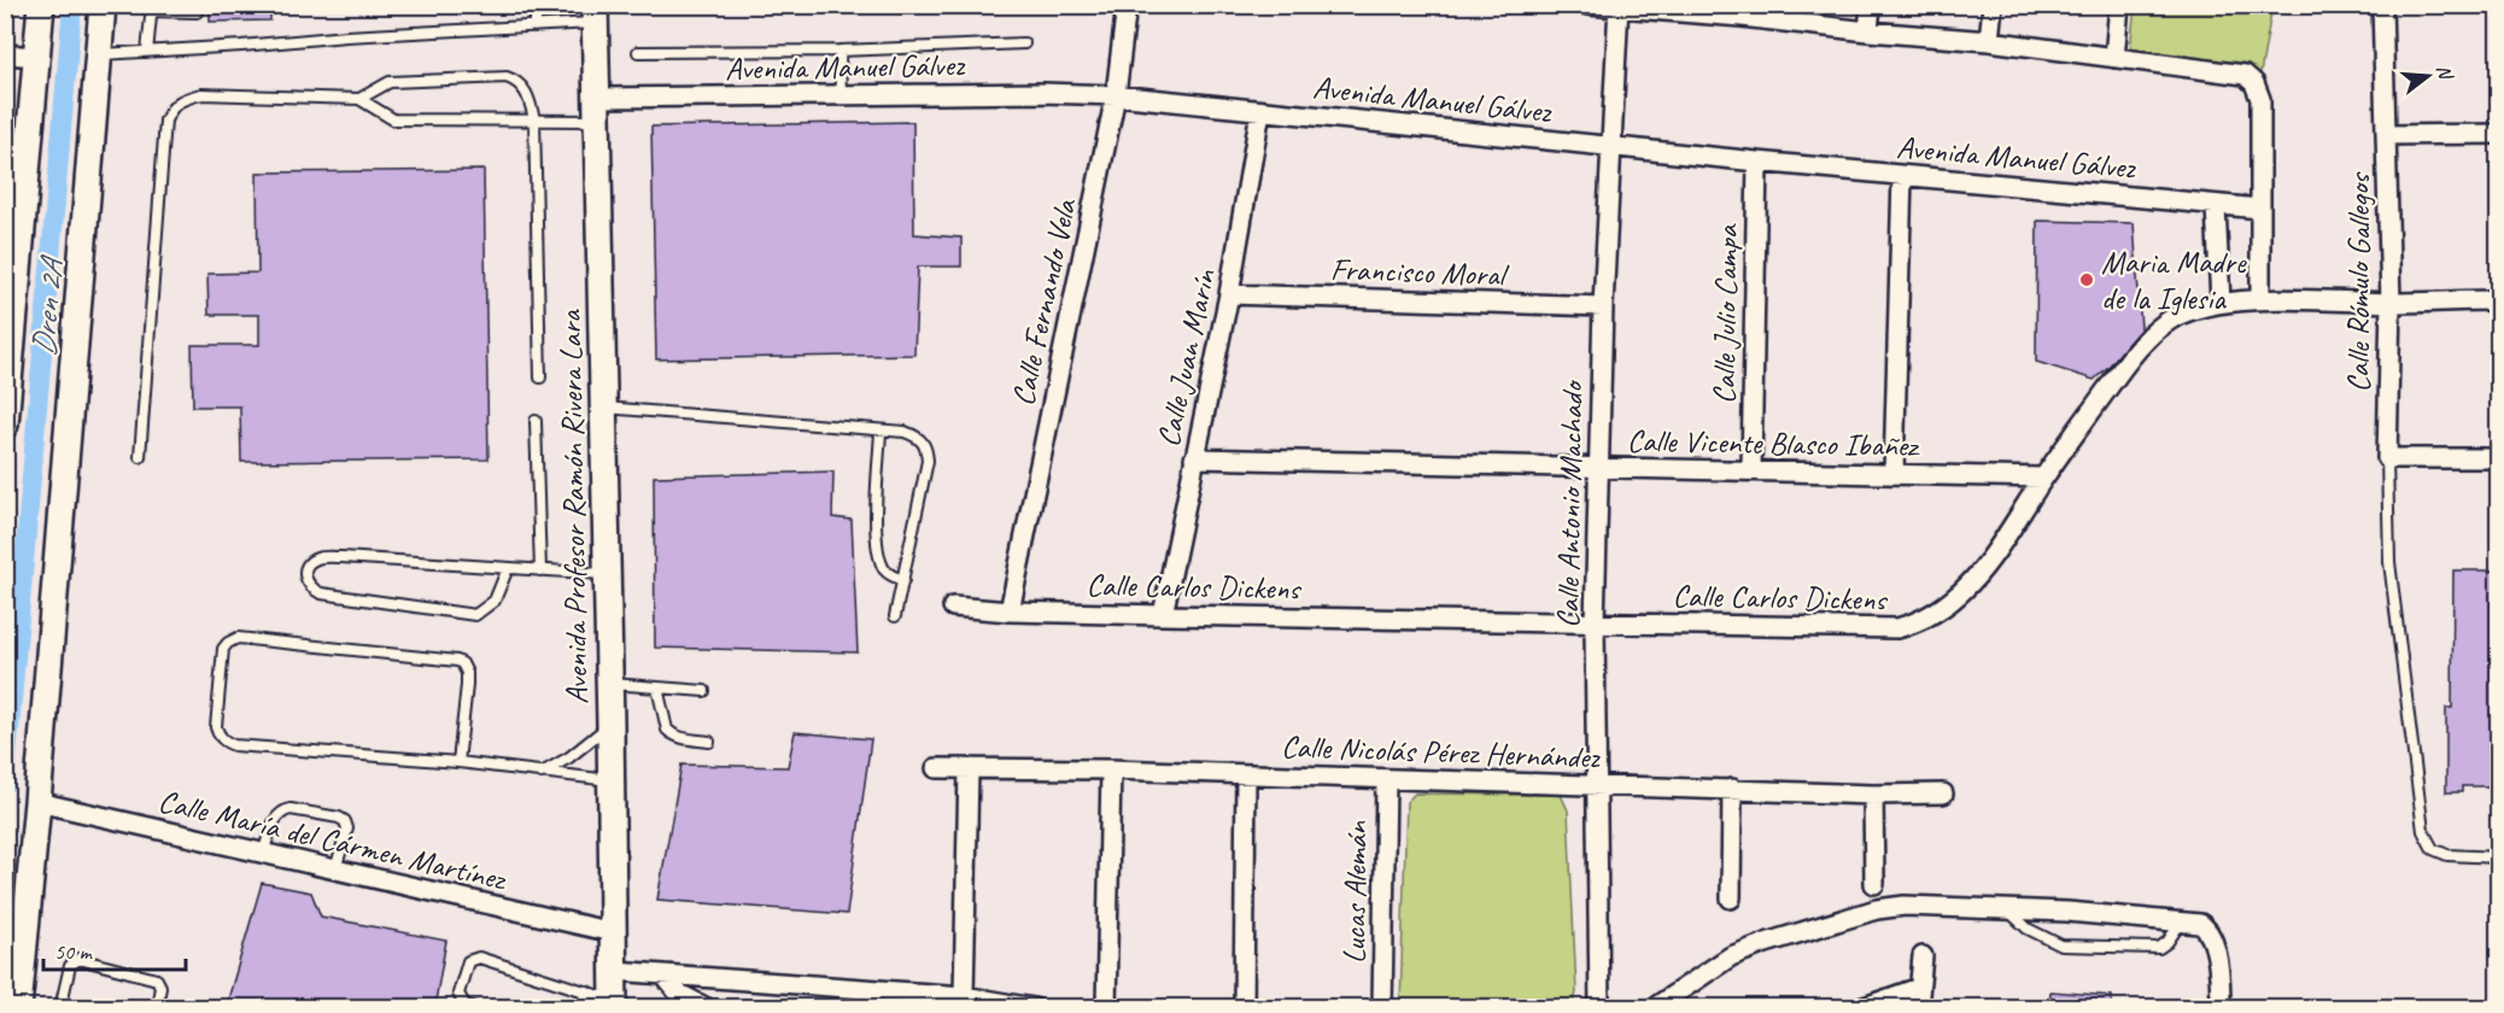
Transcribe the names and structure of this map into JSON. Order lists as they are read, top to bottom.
{
  "streets": {
    "main road": ["Avenida Profesor Ramón Rivera Lara"],
    "street": [
      "Avenida Manuel Gálvez",
      "Francisco Moral",
      "Calle Rómulo Gallegos",
      "Calle Fernando Vela",
      "Calle Julio Campa",
      "Calle Juan Marín",
      "Calle Vicente Blasco Ibañez",
      "Calle Antonio Machado",
      "Calle Carlos Dickens",
      "Calle Nicolás Pérez Hernández",
      "Calle María del Cármen Martínez",
      "Lucas Alemán"
    ]
  },
  "crossings": [
    ["Avenida Manuel Gálvez", "Calle Fernando Vela"],
    ["Avenida Manuel Gálvez", "Calle Julio Campa"],
    ["Avenida Manuel Gálvez", "Calle Juan Marín"],
    ["Avenida Manuel Gálvez", "Calle Antonio Machado"],
    ["Avenida Manuel Gálvez", "Avenida Profesor Ramón Rivera Lara"],
    ["Francisco Moral", "Calle Juan Marín"],
    ["Francisco Moral", "Calle Antonio Machado"],
    ["Calle Rómulo Gallegos", "Calle Carlos Dickens"],
    ["Calle Fernando Vela", "Calle Carlos Dickens"],
    ["Calle Julio Campa", "Calle Vicente Blasco Ibañez"],
    ["Calle Juan Marín", "Calle Vicente Blasco Ibañez"],
    ["Calle Juan Marín", "Calle Carlos Dickens"],
    ["Calle Vicente Blasco Ibañez", "Calle Antonio Machado"],
    ["Calle Vicente Blasco Ibañez", "Calle Carlos Dickens"],
    ["Calle Antonio Machado", "Calle Carlos Dickens"],
    ["Calle Antonio Machado", "Calle Nicolás Pérez Hernández"],
    ["Avenida Profesor Ramón Rivera Lara", "Calle María del Cármen Martínez"],
    ["Calle Nicolás Pérez Hernández", "Lucas Alemán"]
  ],
  "water": ["Dren 2A"],
  "places": ["Maria Madre de la Iglesia"],
  "scale_bar": "50 m",
  "north": "right"
}
